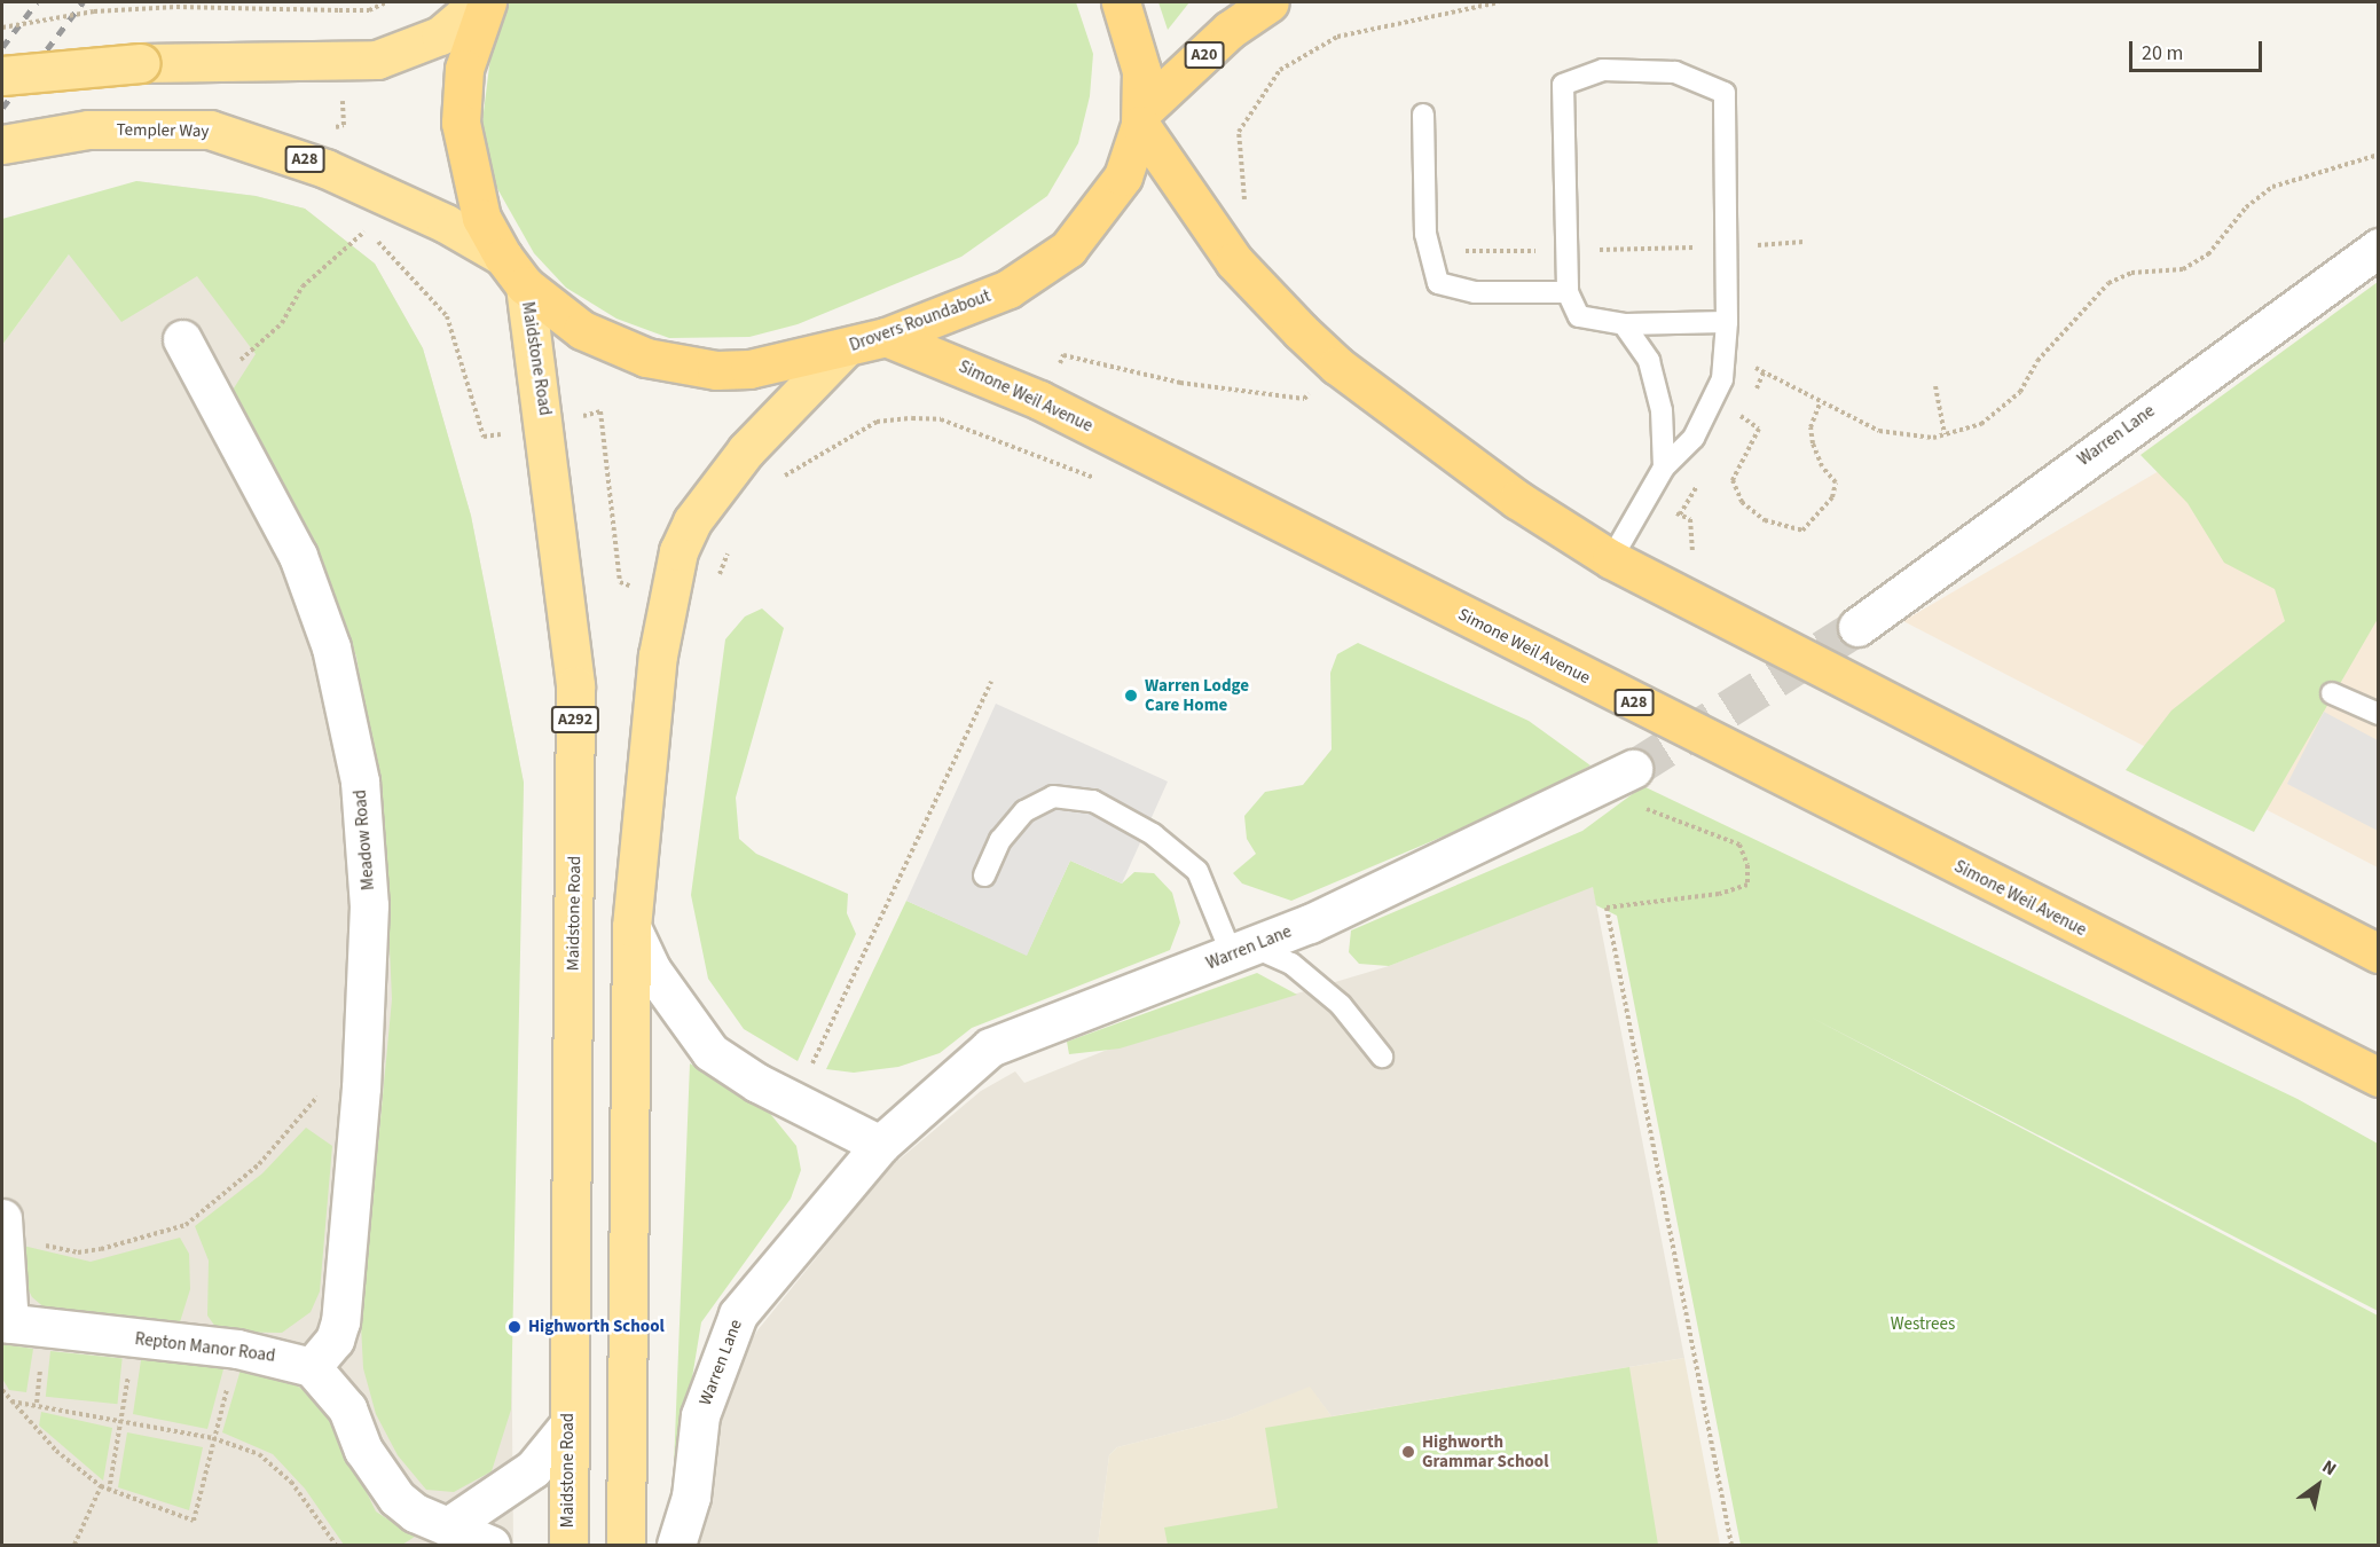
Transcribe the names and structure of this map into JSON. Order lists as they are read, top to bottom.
{
  "streets": {
    "highway": [
      "A20",
      "A28",
      "Drovers Roundabout",
      "Simone Weil Avenue"
    ],
    "main road": ["Templer Way", "Maidstone Road", "A292"],
    "street": ["Warren Lane", "Meadow Road", "Repton Manor Road"]
  },
  "crossings": [
    ["A20", "Drovers Roundabout"],
    ["Templer Way", "Drovers Roundabout"],
    ["Templer Way", "Maidstone Road"],
    ["Drovers Roundabout", "Maidstone Road"],
    ["Drovers Roundabout", "Simone Weil Avenue"],
    ["Meadow Road", "Repton Manor Road"]
  ],
  "parks": ["Westrees"],
  "places": ["Warren Lodge Care Home", "Highworth School", "Highworth Grammar School"],
  "scale_bar": "20 m",
  "north": "top right"
}
